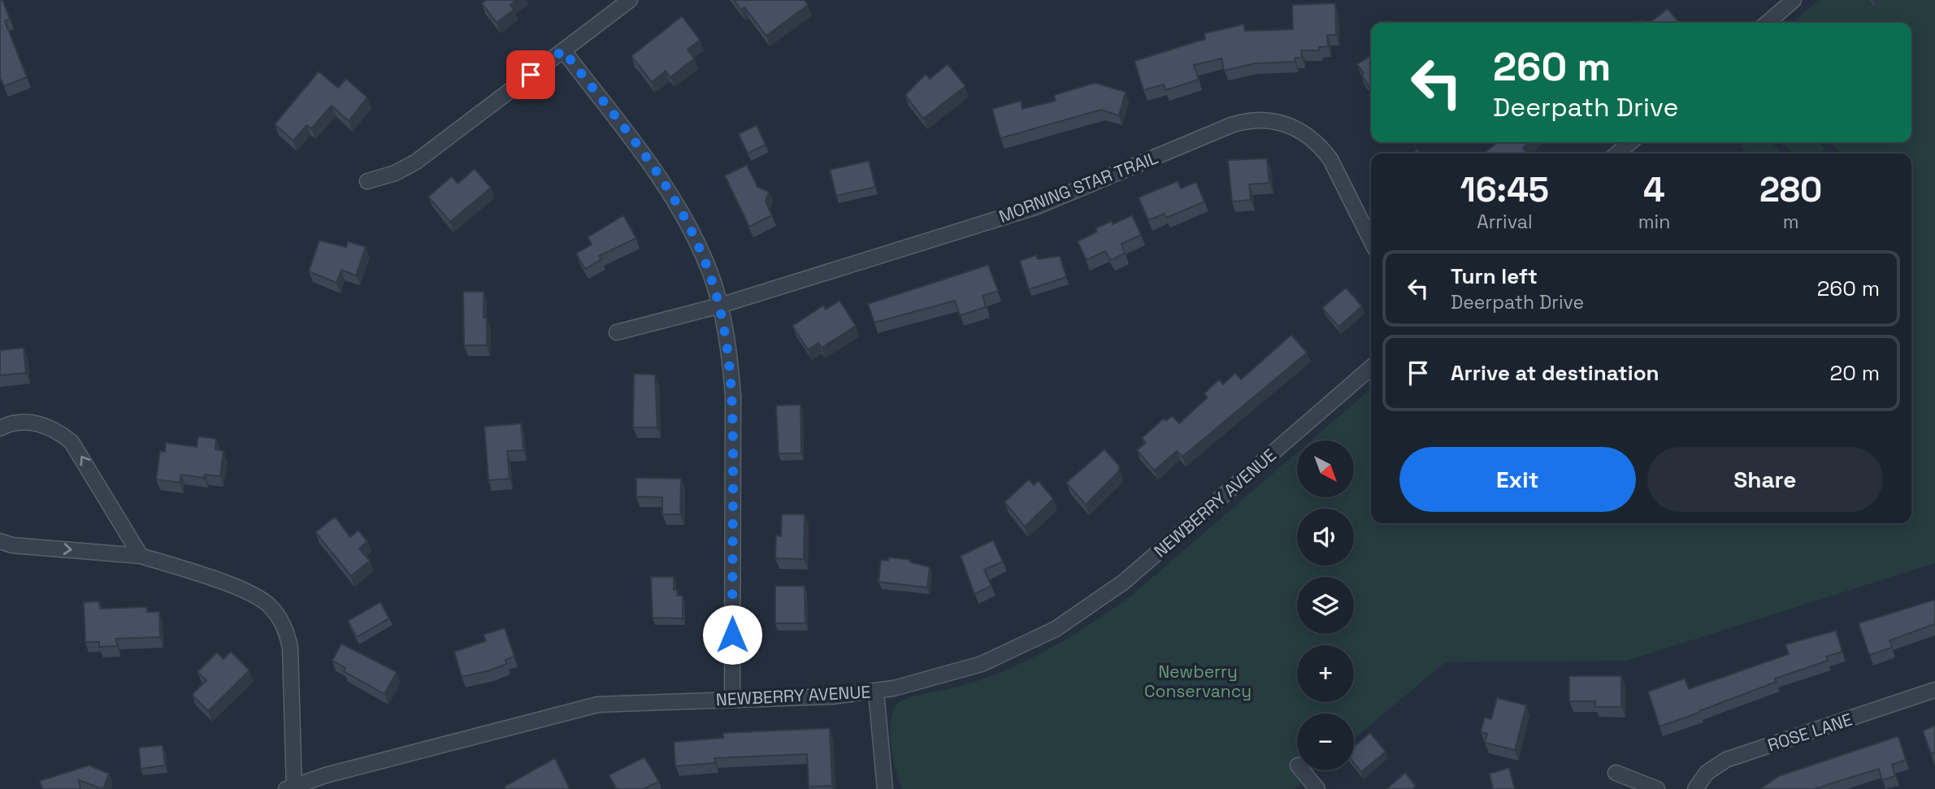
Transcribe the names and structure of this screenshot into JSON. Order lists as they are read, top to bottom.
{
  "streets": {
    "street": ["MORNING STAR TRAIL", "NEWBERRY AVENUE", "ROSE LANE"]
  },
  "parks": ["Newberry Conservancy"],
  "north": "bottom right",
  "page": {
    "turn": ["260 m", "Deerpath Drive"],
    "eta": [
      "16:45",
      "Arrival",
      "4",
      "min",
      "280",
      "m"
    ],
    "list": [
      {
        "name": "Turn left",
        "note": "Deerpath Drive",
        "value": "260 m"
      },
      {
        "name": "Arrive at destination",
        "value": "20 m"
      }
    ],
    "buttons": ["Exit", "Share"],
    "map_buttons": ["+", "−"]
  }
}
